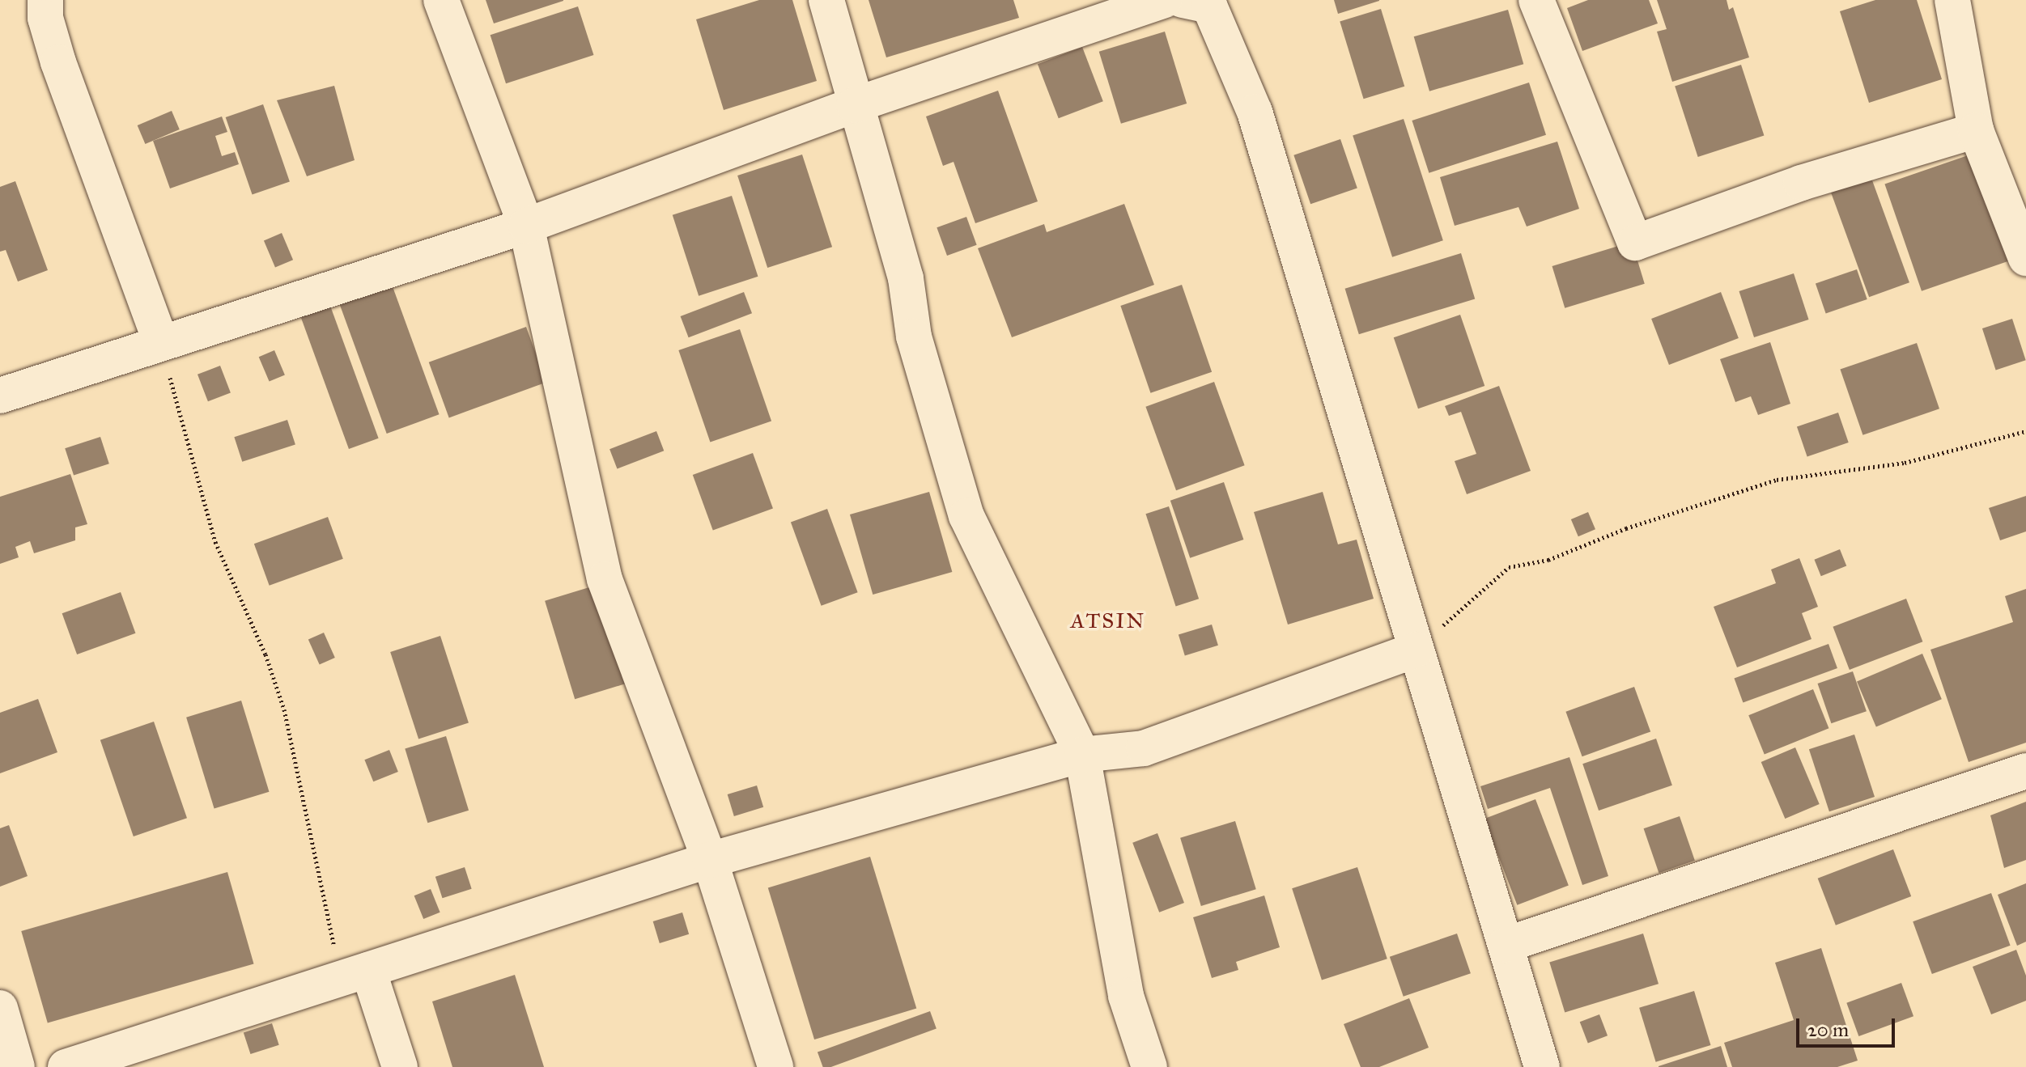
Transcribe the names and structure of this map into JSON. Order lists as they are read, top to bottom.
{
  "districts": ["ATSIN"],
  "scale_bar": "20 m"
}
